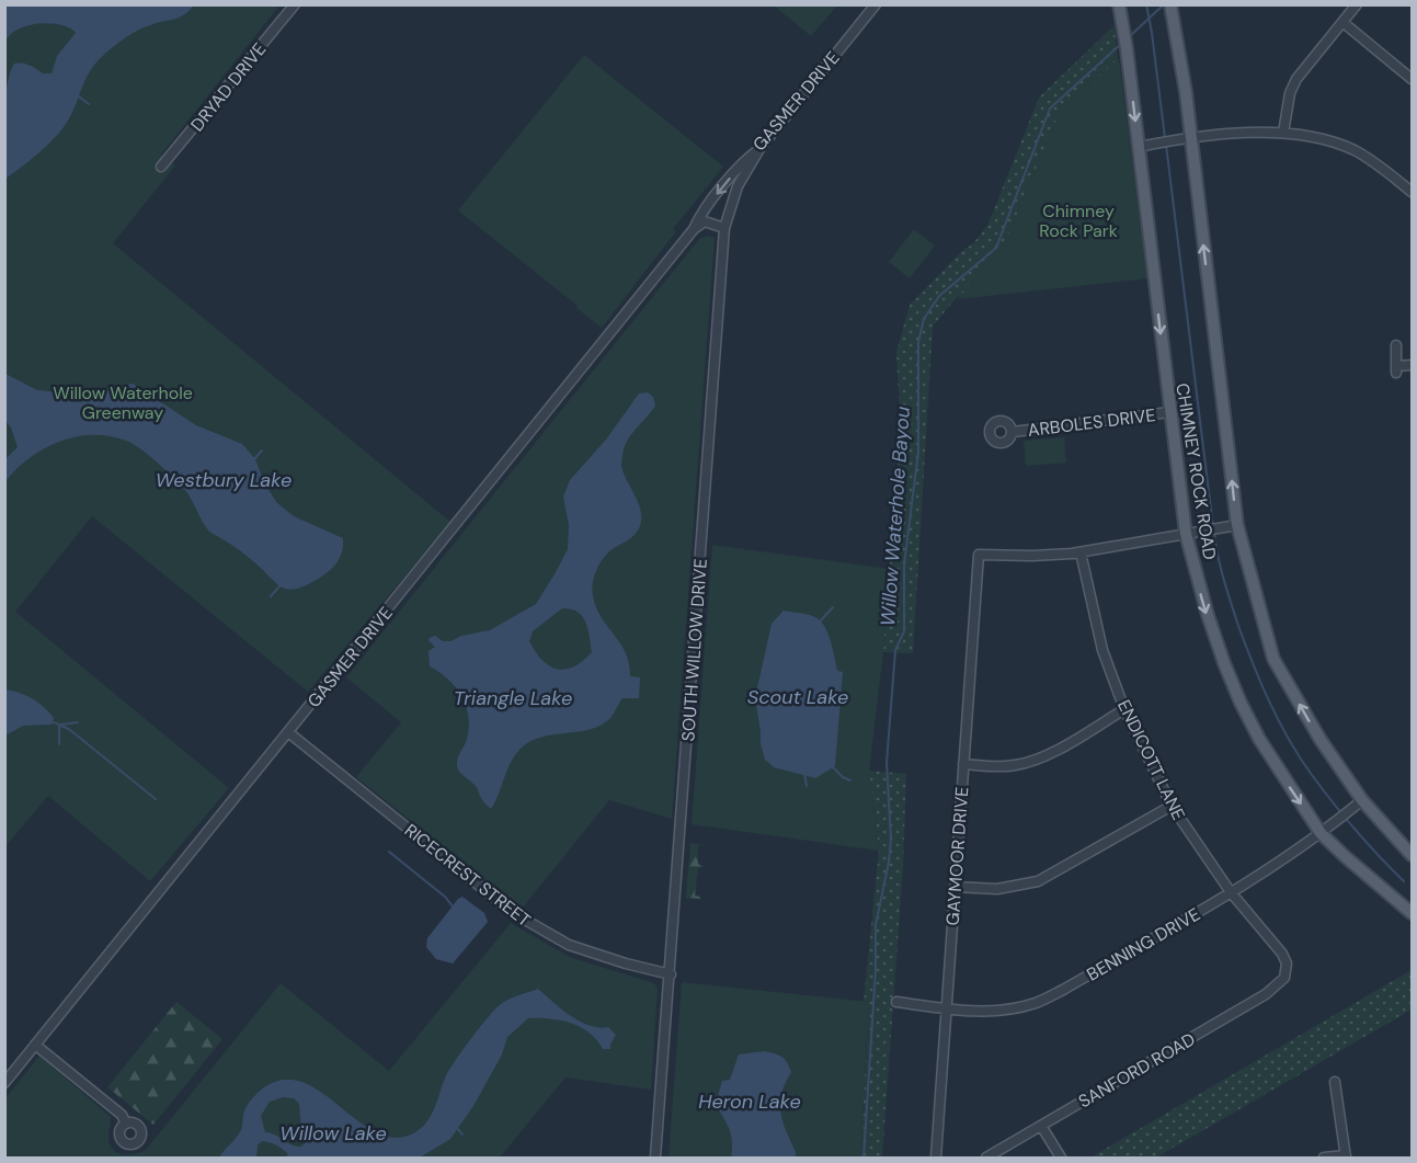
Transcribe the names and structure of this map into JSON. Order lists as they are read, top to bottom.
{
  "streets": {
    "main road": ["CHIMNEY ROCK ROAD"],
    "street": [
      "DRYAD DRIVE",
      "GASMER DRIVE",
      "ARBOLES DRIVE",
      "SOUTH WILLOW DRIVE",
      "ENDICOTT LANE",
      "GAYMOOR DRIVE",
      "RICECREST STREET",
      "BENNING DRIVE",
      "SANFORD ROAD"
    ]
  },
  "crossings": [
    ["GASMER DRIVE", "SOUTH WILLOW DRIVE"],
    ["GASMER DRIVE", "RICECREST STREET"],
    ["ARBOLES DRIVE", "CHIMNEY ROCK ROAD"],
    ["CHIMNEY ROCK ROAD", "BENNING DRIVE"],
    ["SOUTH WILLOW DRIVE", "RICECREST STREET"],
    ["ENDICOTT LANE", "GAYMOOR DRIVE"],
    ["ENDICOTT LANE", "BENNING DRIVE"],
    ["ENDICOTT LANE", "SANFORD ROAD"],
    ["GAYMOOR DRIVE", "BENNING DRIVE"]
  ],
  "water": [
    "Westbury Lake",
    "Willow Waterhole Bayou",
    "Scout Lake",
    "Triangle Lake",
    "Heron Lake",
    "Willow Lake"
  ],
  "parks": ["Chimney Rock Park", "Willow Waterhole Greenway"]
}
